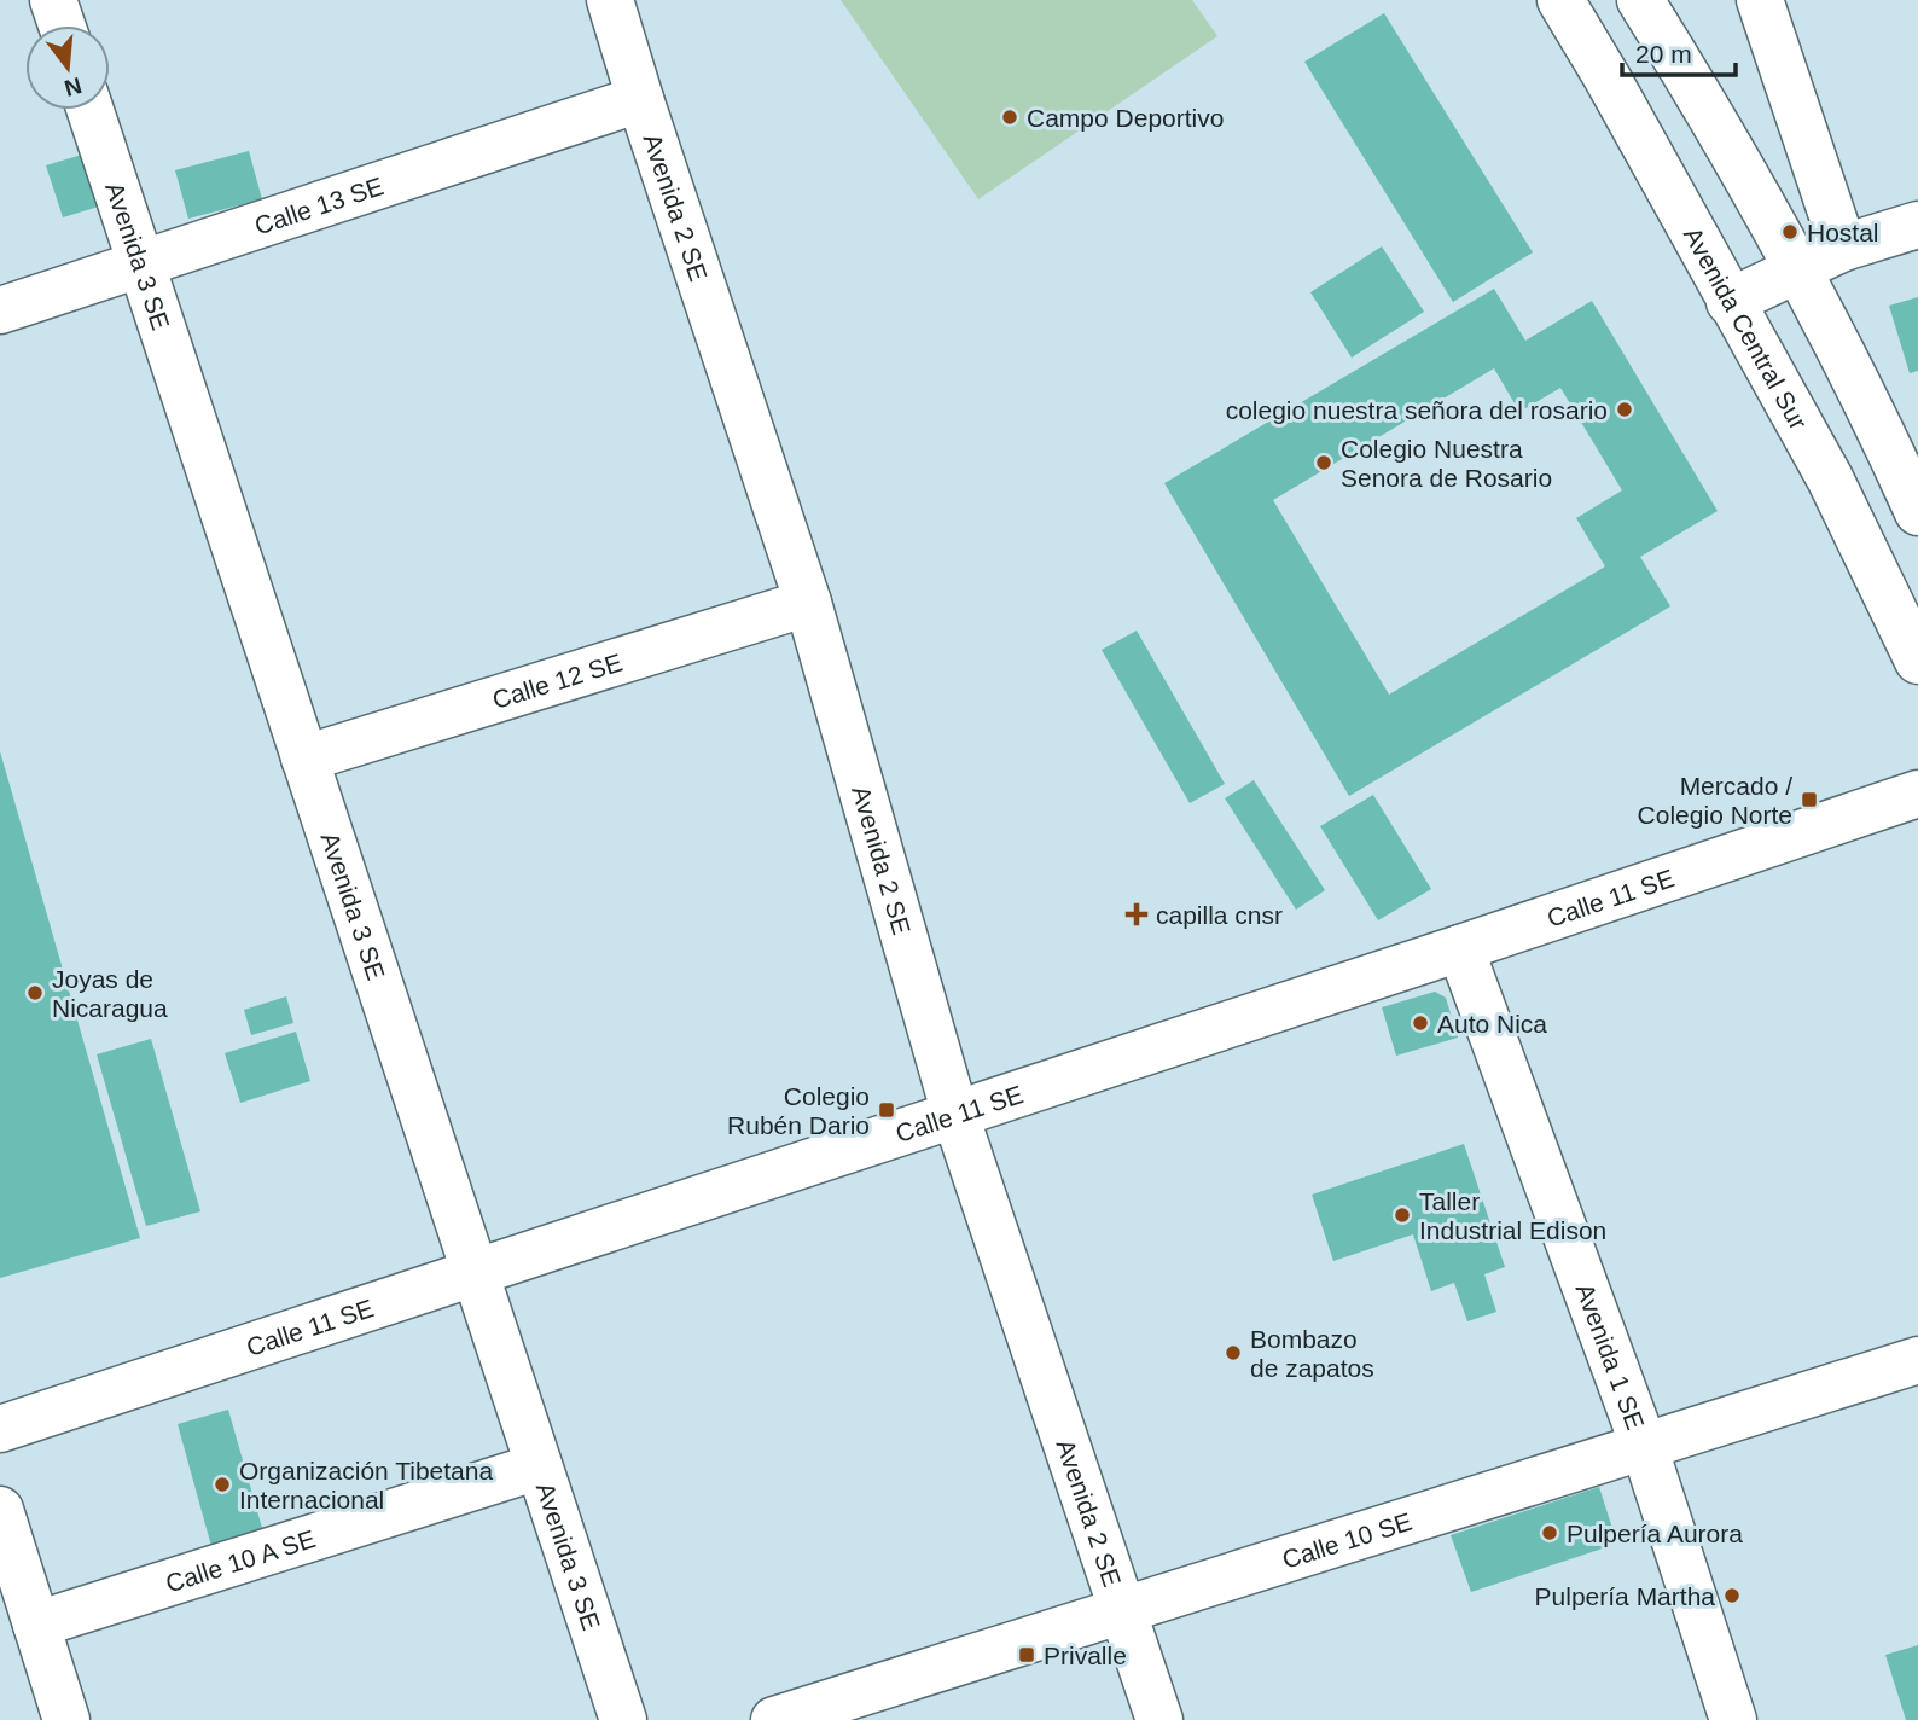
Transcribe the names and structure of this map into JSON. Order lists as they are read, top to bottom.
{
  "streets": {
    "street": [
      "Calle 13 SE",
      "Avenida 2 SE",
      "Avenida 3 SE",
      "Avenida Central Sur",
      "Calle 12 SE",
      "Calle 11 SE",
      "Avenida 1 SE",
      "Calle 10 SE",
      "Calle 10 A SE"
    ]
  },
  "crossings": [
    ["Calle 13 SE", "Avenida 2 SE"],
    ["Calle 13 SE", "Avenida 3 SE"],
    ["Avenida 2 SE", "Calle 12 SE"],
    ["Avenida 2 SE", "Calle 11 SE"],
    ["Avenida 2 SE", "Calle 10 SE"],
    ["Avenida 3 SE", "Calle 12 SE"],
    ["Avenida 3 SE", "Calle 11 SE"],
    ["Avenida 3 SE", "Calle 10 A SE"],
    ["Calle 11 SE", "Avenida 1 SE"],
    ["Avenida 1 SE", "Calle 10 SE"]
  ],
  "places": {
    "other": [
      "Campo Deportivo",
      "Hostal",
      "colegio nuestra señora del rosario",
      "Colegio Nuestra Senora de Rosario",
      "Joyas de Nicaragua",
      "Auto Nica",
      "Taller Industrial Edison",
      "Bombazo de zapatos",
      "Organización Tibetana Internacional",
      "Pulpería Aurora",
      "Pulpería Martha"
    ],
    "transit": ["Mercado / Colegio Norte", "Colegio Rubén Dario", "Privalle"],
    "health": ["capilla cnsr"]
  },
  "scale_bar": "20 m",
  "north": "bottom"
}
